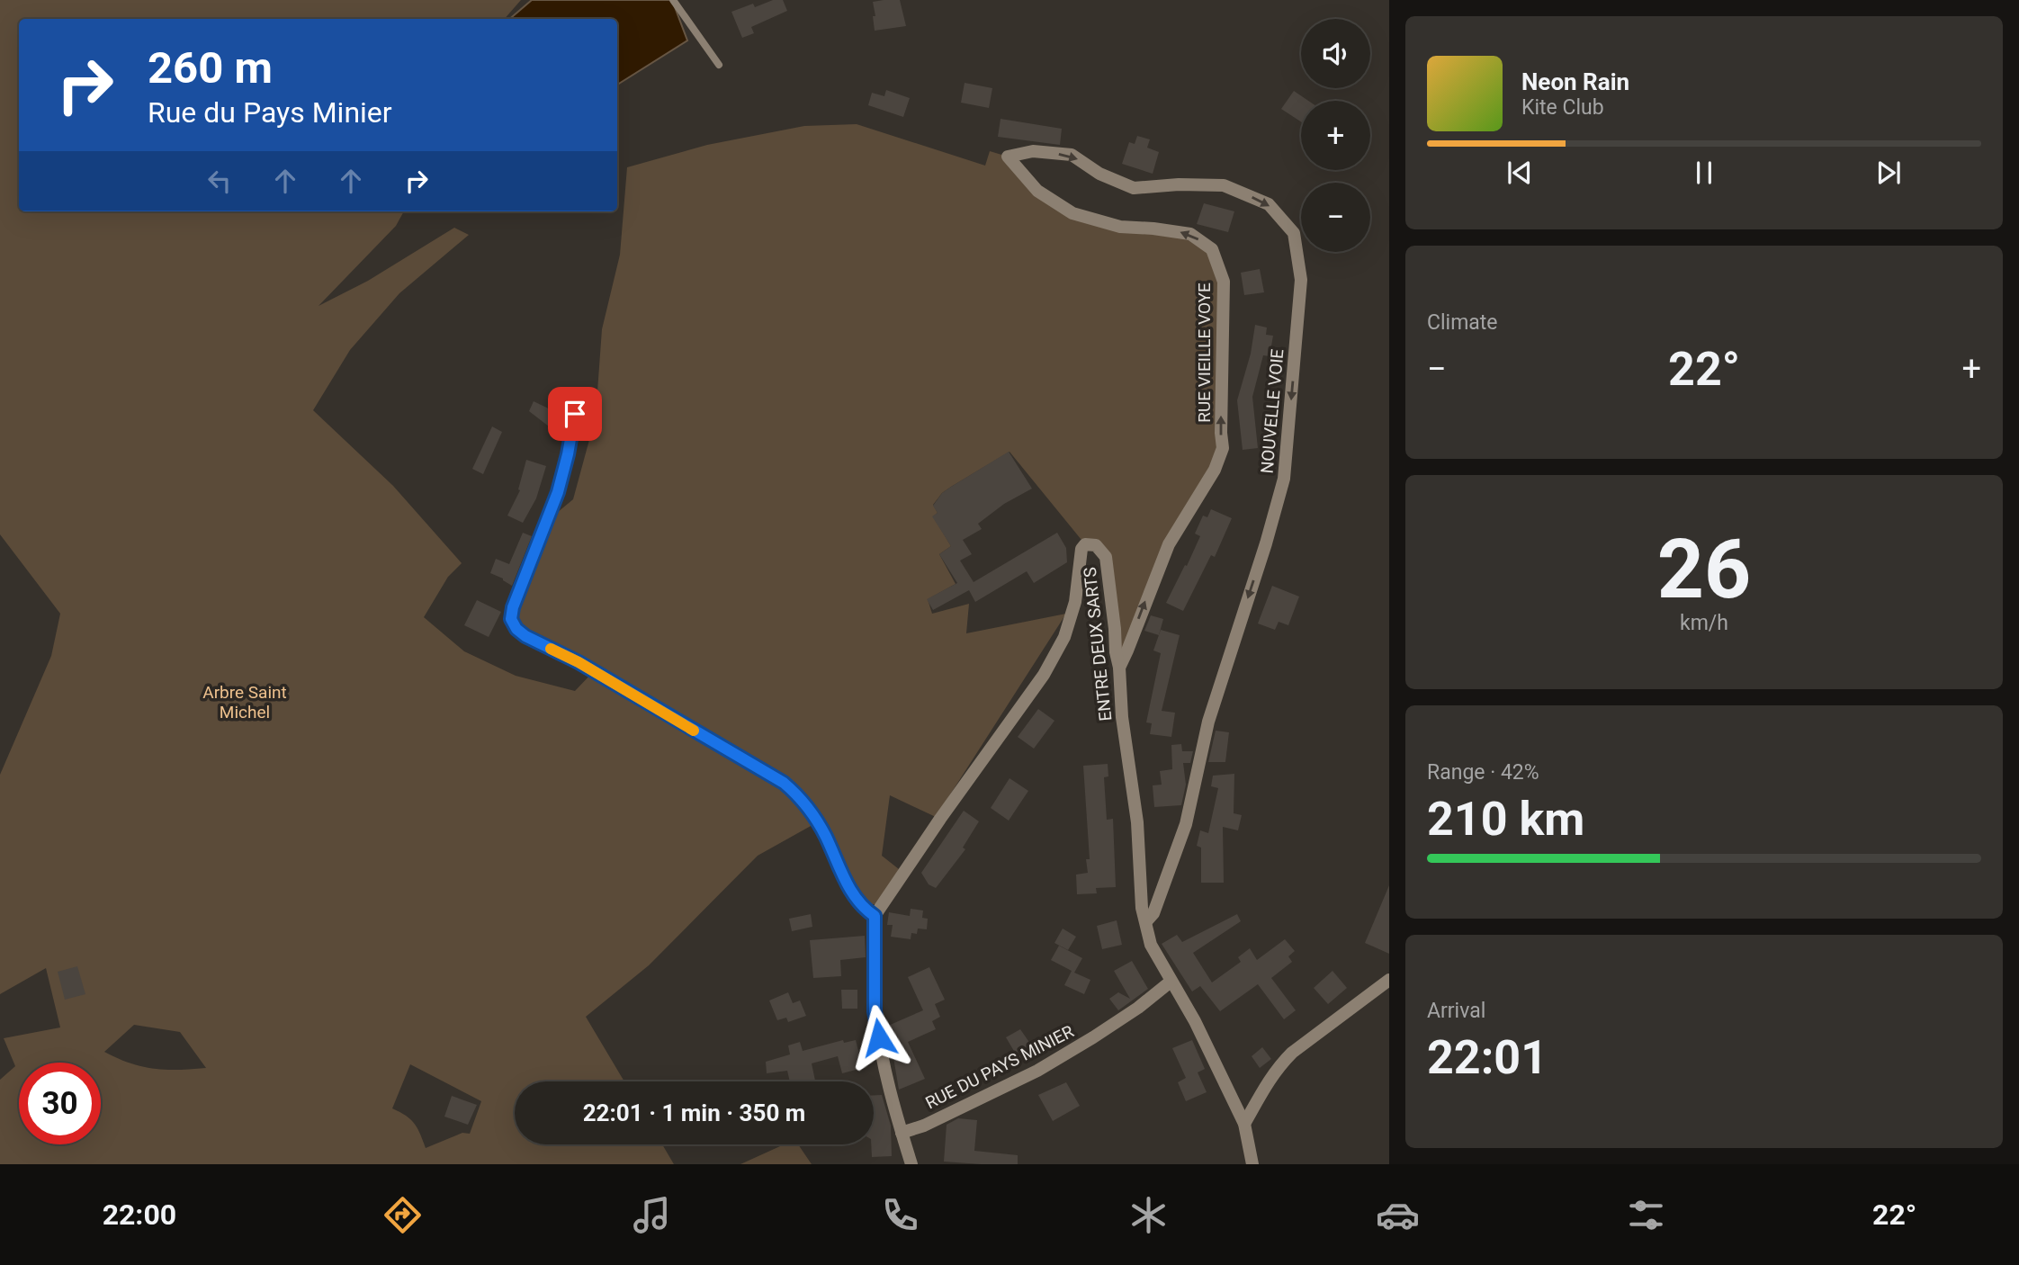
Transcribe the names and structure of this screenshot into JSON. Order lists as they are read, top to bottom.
{
  "streets": {
    "street": [
      "RUE VIEILLE VOYE",
      "NOUVELLE VOIE",
      "ENTRE DEUX SARTS",
      "RUE DU PAYS MINIER"
    ]
  },
  "crossings": [
    ["RUE VIEILLE VOYE", "NOUVELLE VOIE"],
    ["RUE VIEILLE VOYE", "ENTRE DEUX SARTS"],
    ["NOUVELLE VOIE", "ENTRE DEUX SARTS"],
    ["ENTRE DEUX SARTS", "RUE DU PAYS MINIER"]
  ],
  "parks": ["Arbre Saint Michel"],
  "page": {
    "map_buttons": ["+", "−"],
    "turn": ["260 m", "Rue du Pays Minier"],
    "song": ["Neon Rain", "Kite Club"],
    "tile": [
      "Climate",
      ["26", "km/h"],
      ["Range · 42%", "210 km"],
      ["Arrival", "22:01"]
    ],
    "heat": ["−", "22°", "+"],
    "limit": "30",
    "trip": "22:01 · 1 min · 350 m",
    "tabs": ["22:00", "22°"]
  }
}
